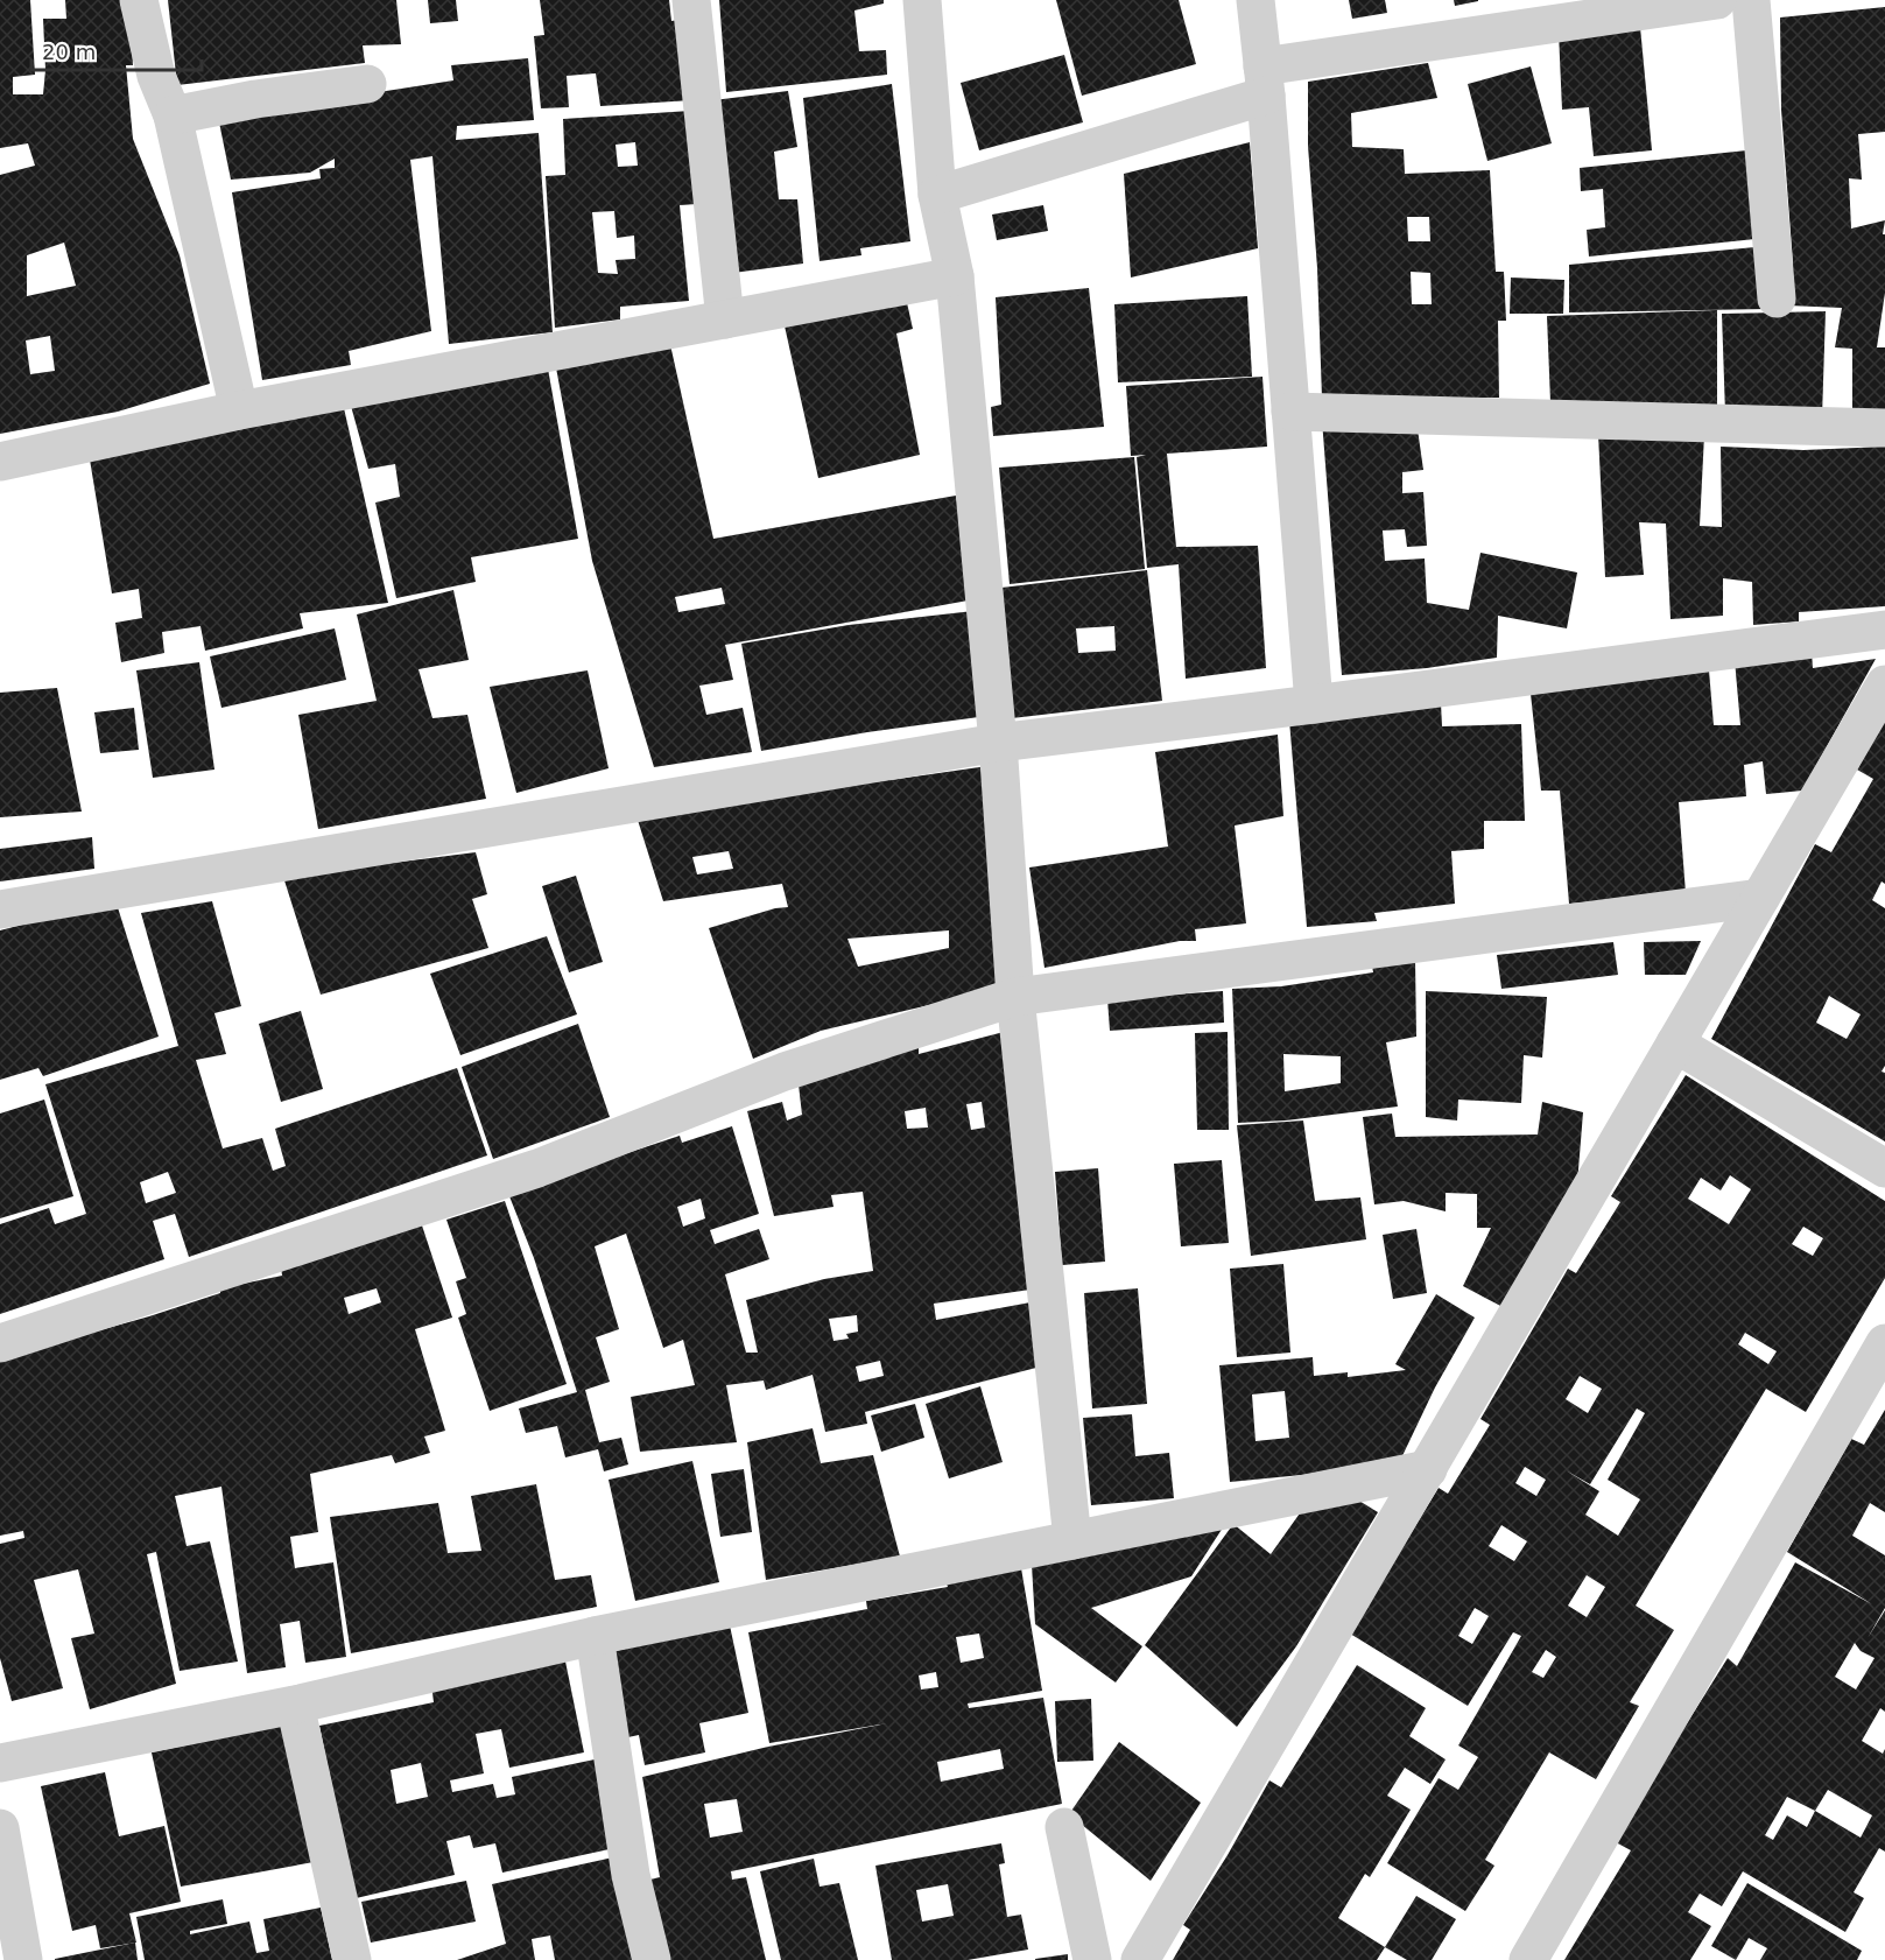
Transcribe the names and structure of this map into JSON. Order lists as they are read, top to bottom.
{
  "scale_bar": "20 m"
}
